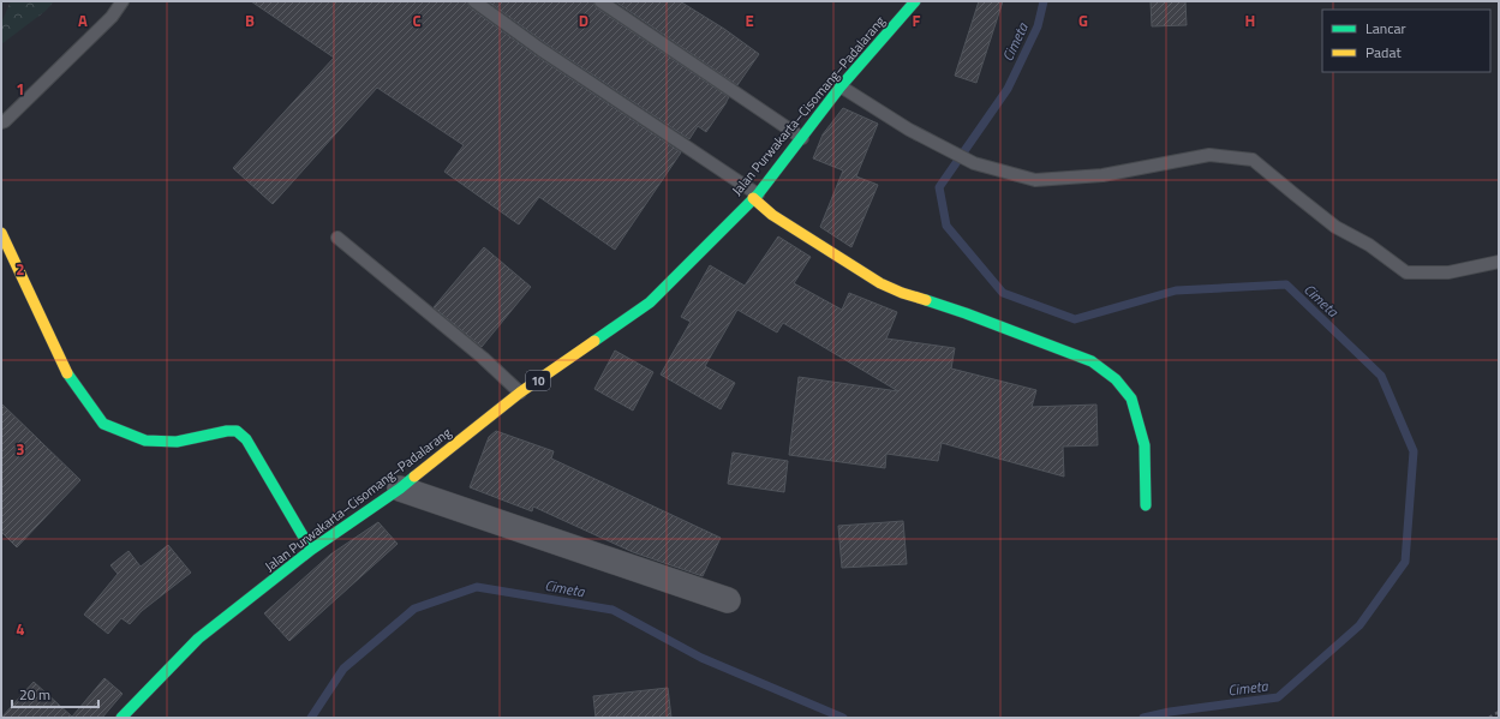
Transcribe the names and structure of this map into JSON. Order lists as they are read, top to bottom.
{
  "streets": {
    "main road": ["Jalan Purwakarta–Cisomang–Padalarang", "10"]
  },
  "water": ["Cimeta"],
  "legend": ["Lancar", "Padat"],
  "scale_bar": "20 m",
  "grid": {
    "columns": [
      "A",
      "B",
      "C",
      "D",
      "E",
      "F",
      "G",
      "H"
    ],
    "rows": [
      "1",
      "2",
      "3",
      "4"
    ]
  }
}
